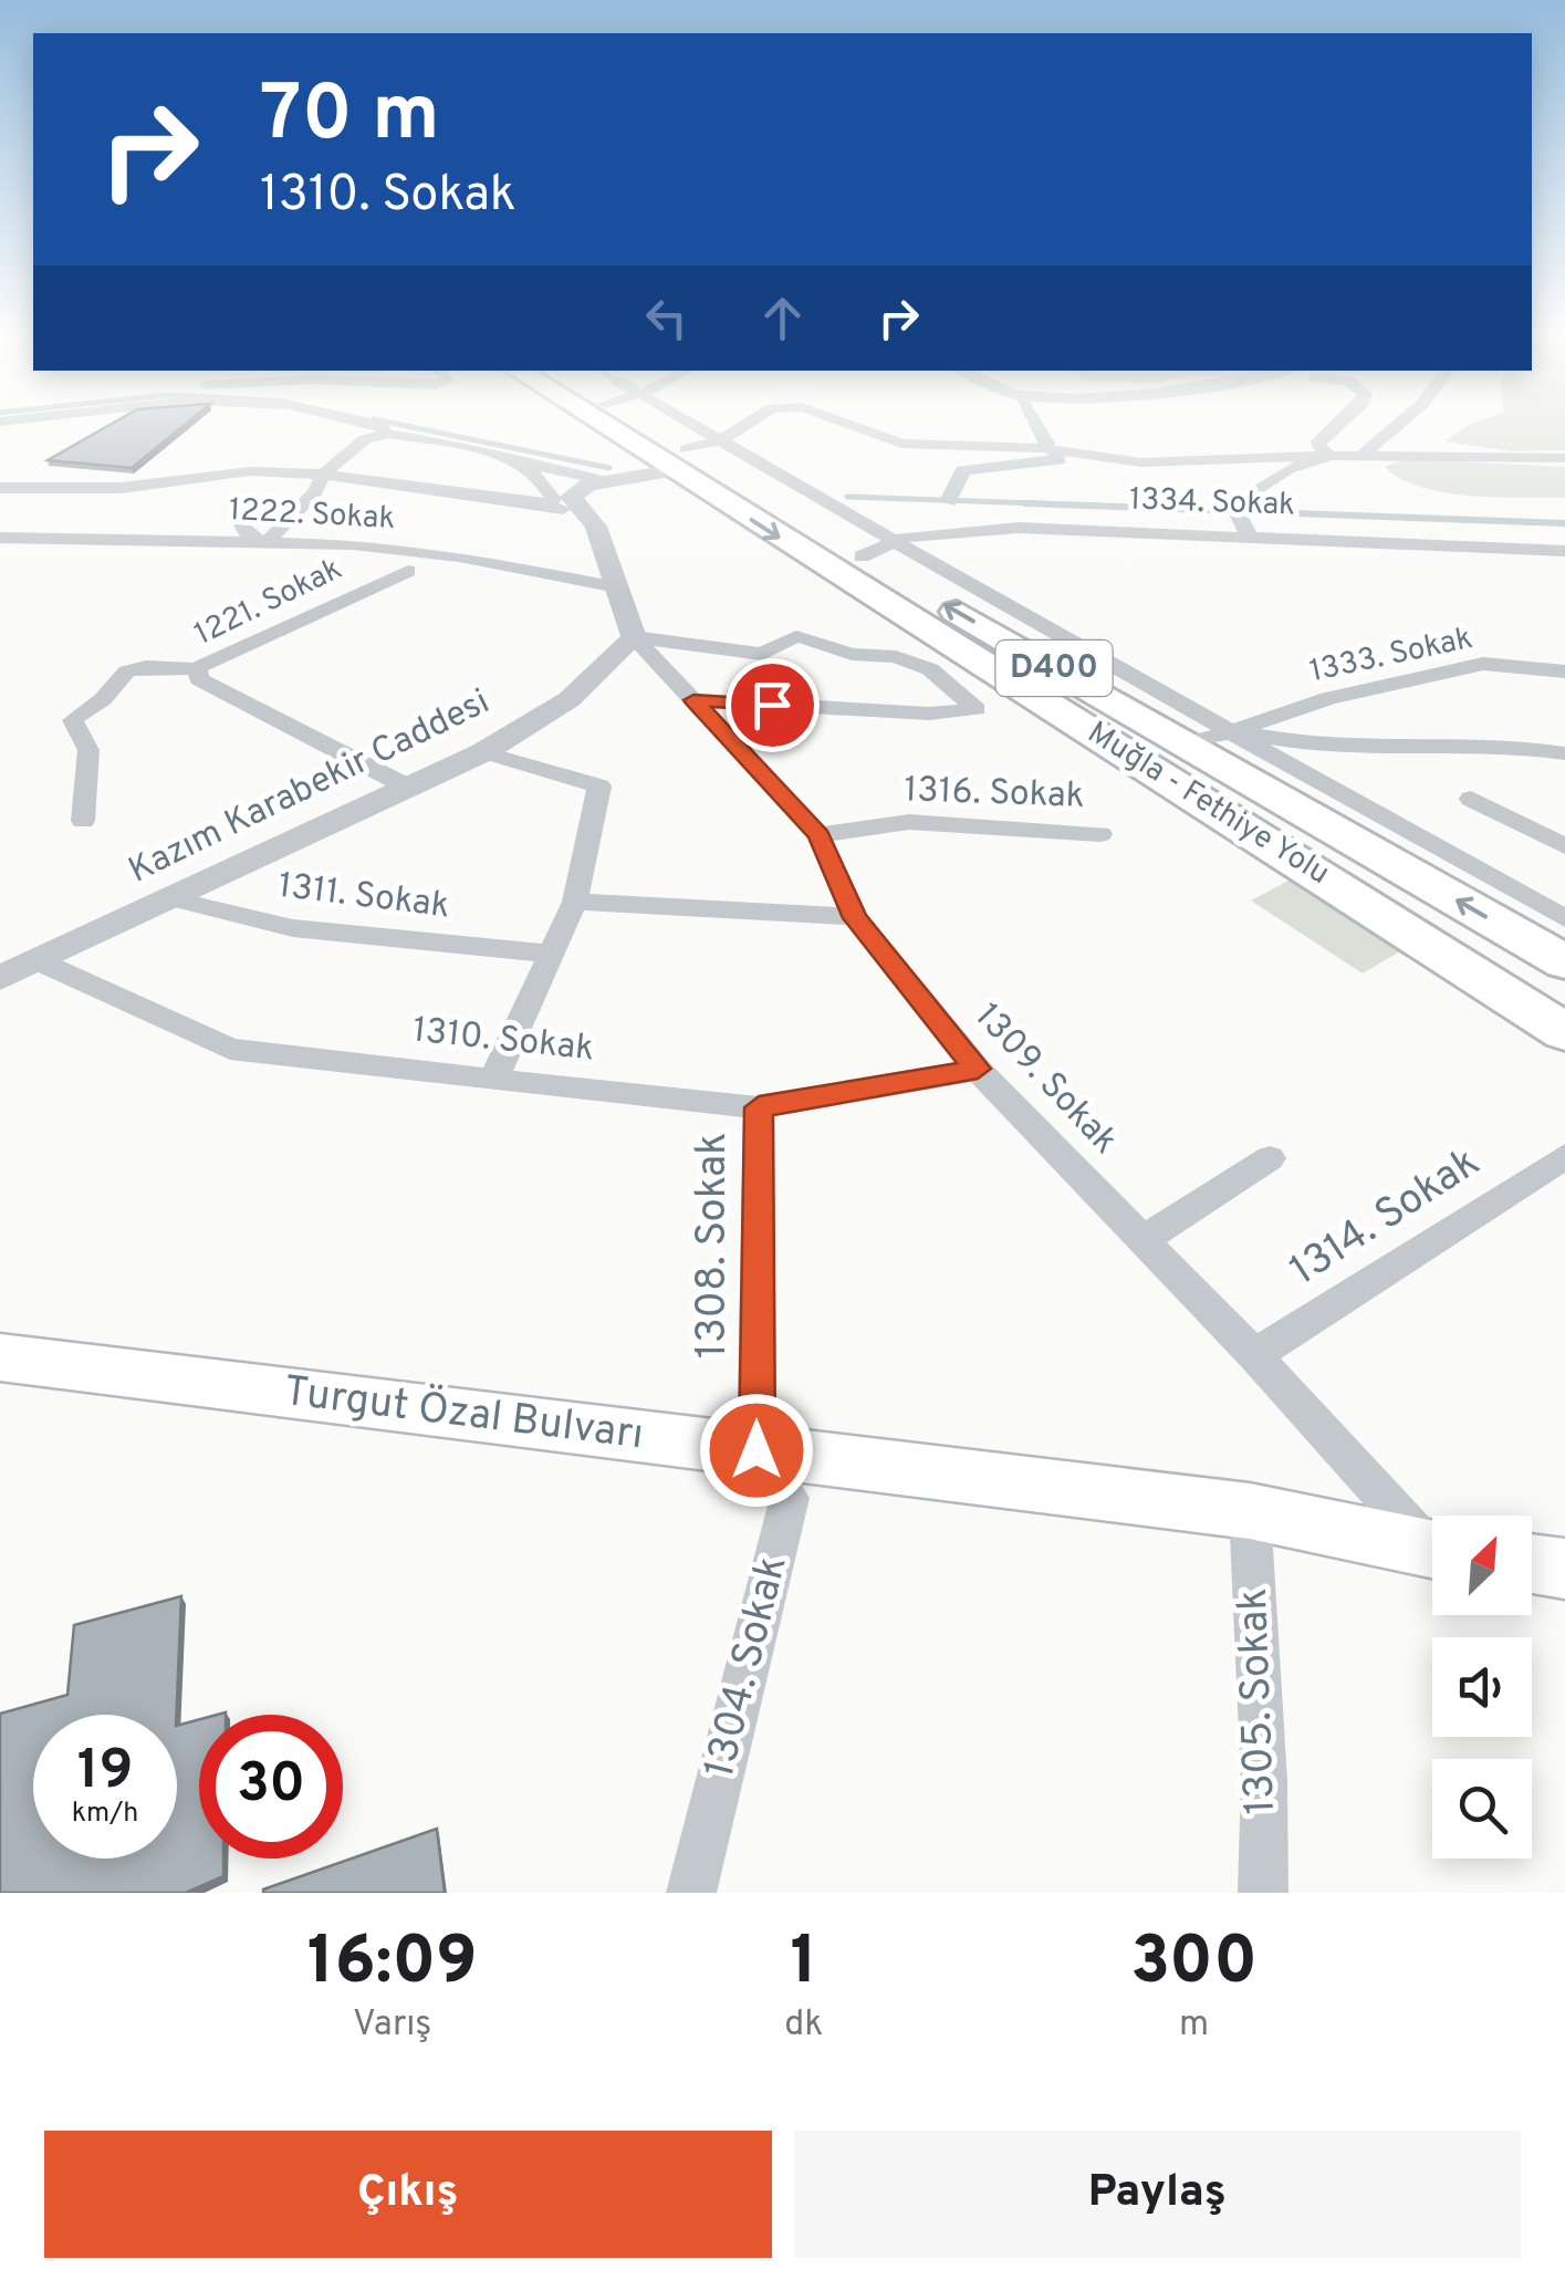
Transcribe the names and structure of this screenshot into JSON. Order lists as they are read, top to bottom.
{
  "streets": {
    "highway": ["D400", "Muğla - Fethiye Yolu"],
    "main road": ["Turgut Özal Bulvarı"],
    "street": [
      "1334. Sokak",
      "1222. Sokak",
      "1221. Sokak",
      "1333. Sokak",
      "Kazım Karabekir Caddesi",
      "1316. Sokak",
      "1311. Sokak",
      "1310. Sokak",
      "1309. Sokak",
      "1314. Sokak",
      "1308. Sokak",
      "1304. Sokak",
      "1305. Sokak"
    ]
  },
  "crossings": [
    ["1334. Sokak", "Muğla - Fethiye Yolu"],
    ["1221. Sokak", "Kazım Karabekir Caddesi"],
    ["1333. Sokak", "Muğla - Fethiye Yolu"],
    ["Kazım Karabekir Caddesi", "1311. Sokak"],
    ["Kazım Karabekir Caddesi", "1310. Sokak"],
    ["Kazım Karabekir Caddesi", "1309. Sokak"],
    ["1316. Sokak", "1309. Sokak"],
    ["1310. Sokak", "1309. Sokak"],
    ["1310. Sokak", "1308. Sokak"],
    ["1309. Sokak", "1314. Sokak"],
    ["1308. Sokak", "Turgut Özal Bulvarı"],
    ["1308. Sokak", "1304. Sokak"],
    ["Turgut Özal Bulvarı", "1304. Sokak"],
    ["Turgut Özal Bulvarı", "1305. Sokak"]
  ],
  "north": "top right",
  "page": {
    "turn": ["70 m", "1310. Sokak"],
    "speed": "19 km/h",
    "limit": "30",
    "eta": [
      "16:09",
      "Varış",
      "1",
      "dk",
      "300",
      "m"
    ],
    "buttons": ["Çıkış", "Paylaş"]
  }
}
